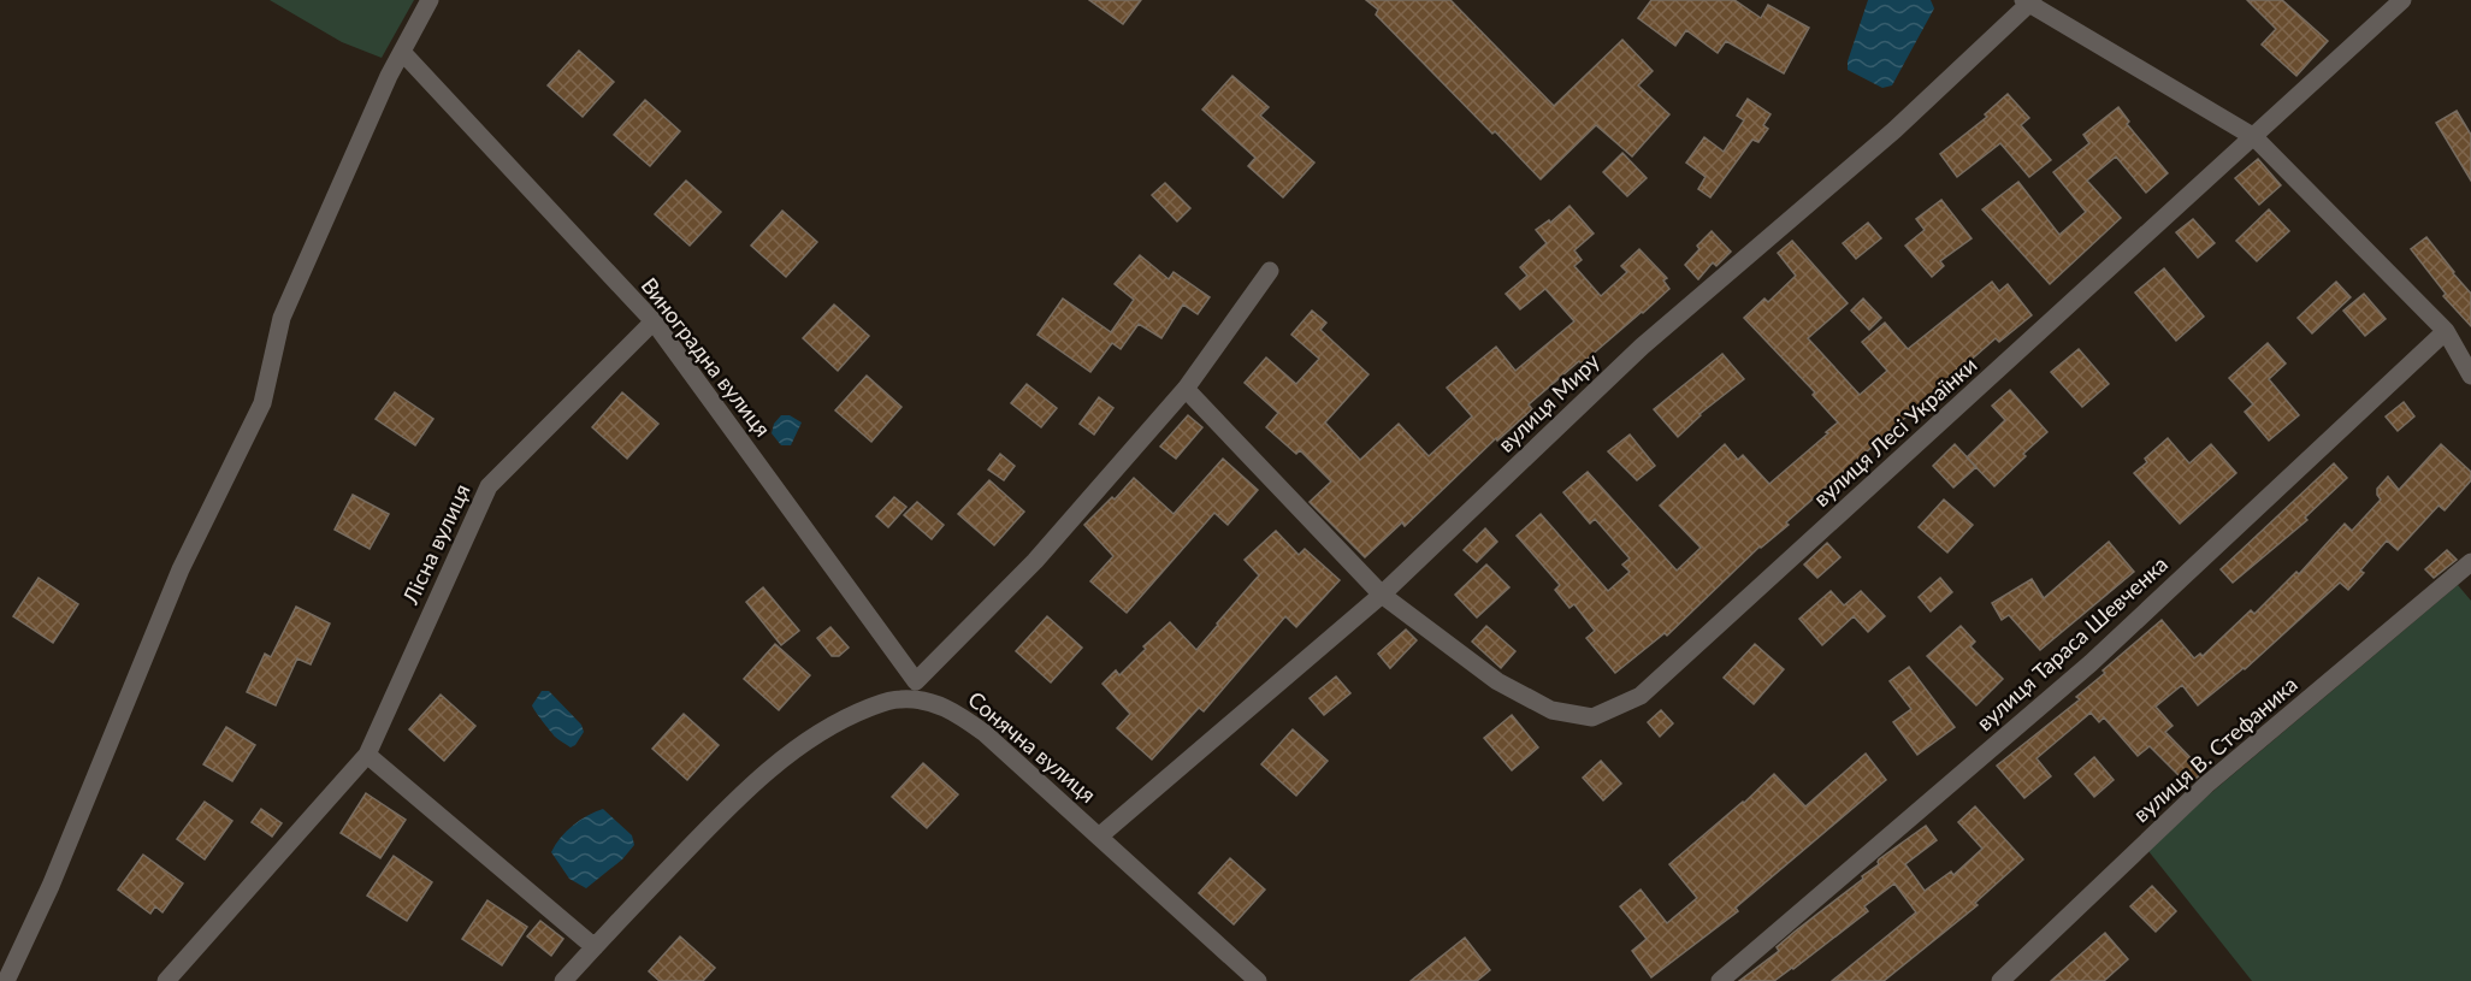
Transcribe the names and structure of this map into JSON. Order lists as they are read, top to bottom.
{
  "streets": {
    "street": [
      "Виноградна вулиця",
      "вулиця Миру",
      "вулиця Лесі Українки",
      "Лісна вулиця",
      "вулиця Тараса Шевченка",
      "Сонячна вулиця",
      "вулиця В. Стефаника"
    ]
  },
  "crossings": [
    ["Виноградна вулиця", "Лісна вулиця"],
    ["Виноградна вулиця", "Сонячна вулиця"],
    ["вулиця Миру", "вулиця Лесі Українки"],
    ["вулиця Миру", "Сонячна вулиця"]
  ]
}
